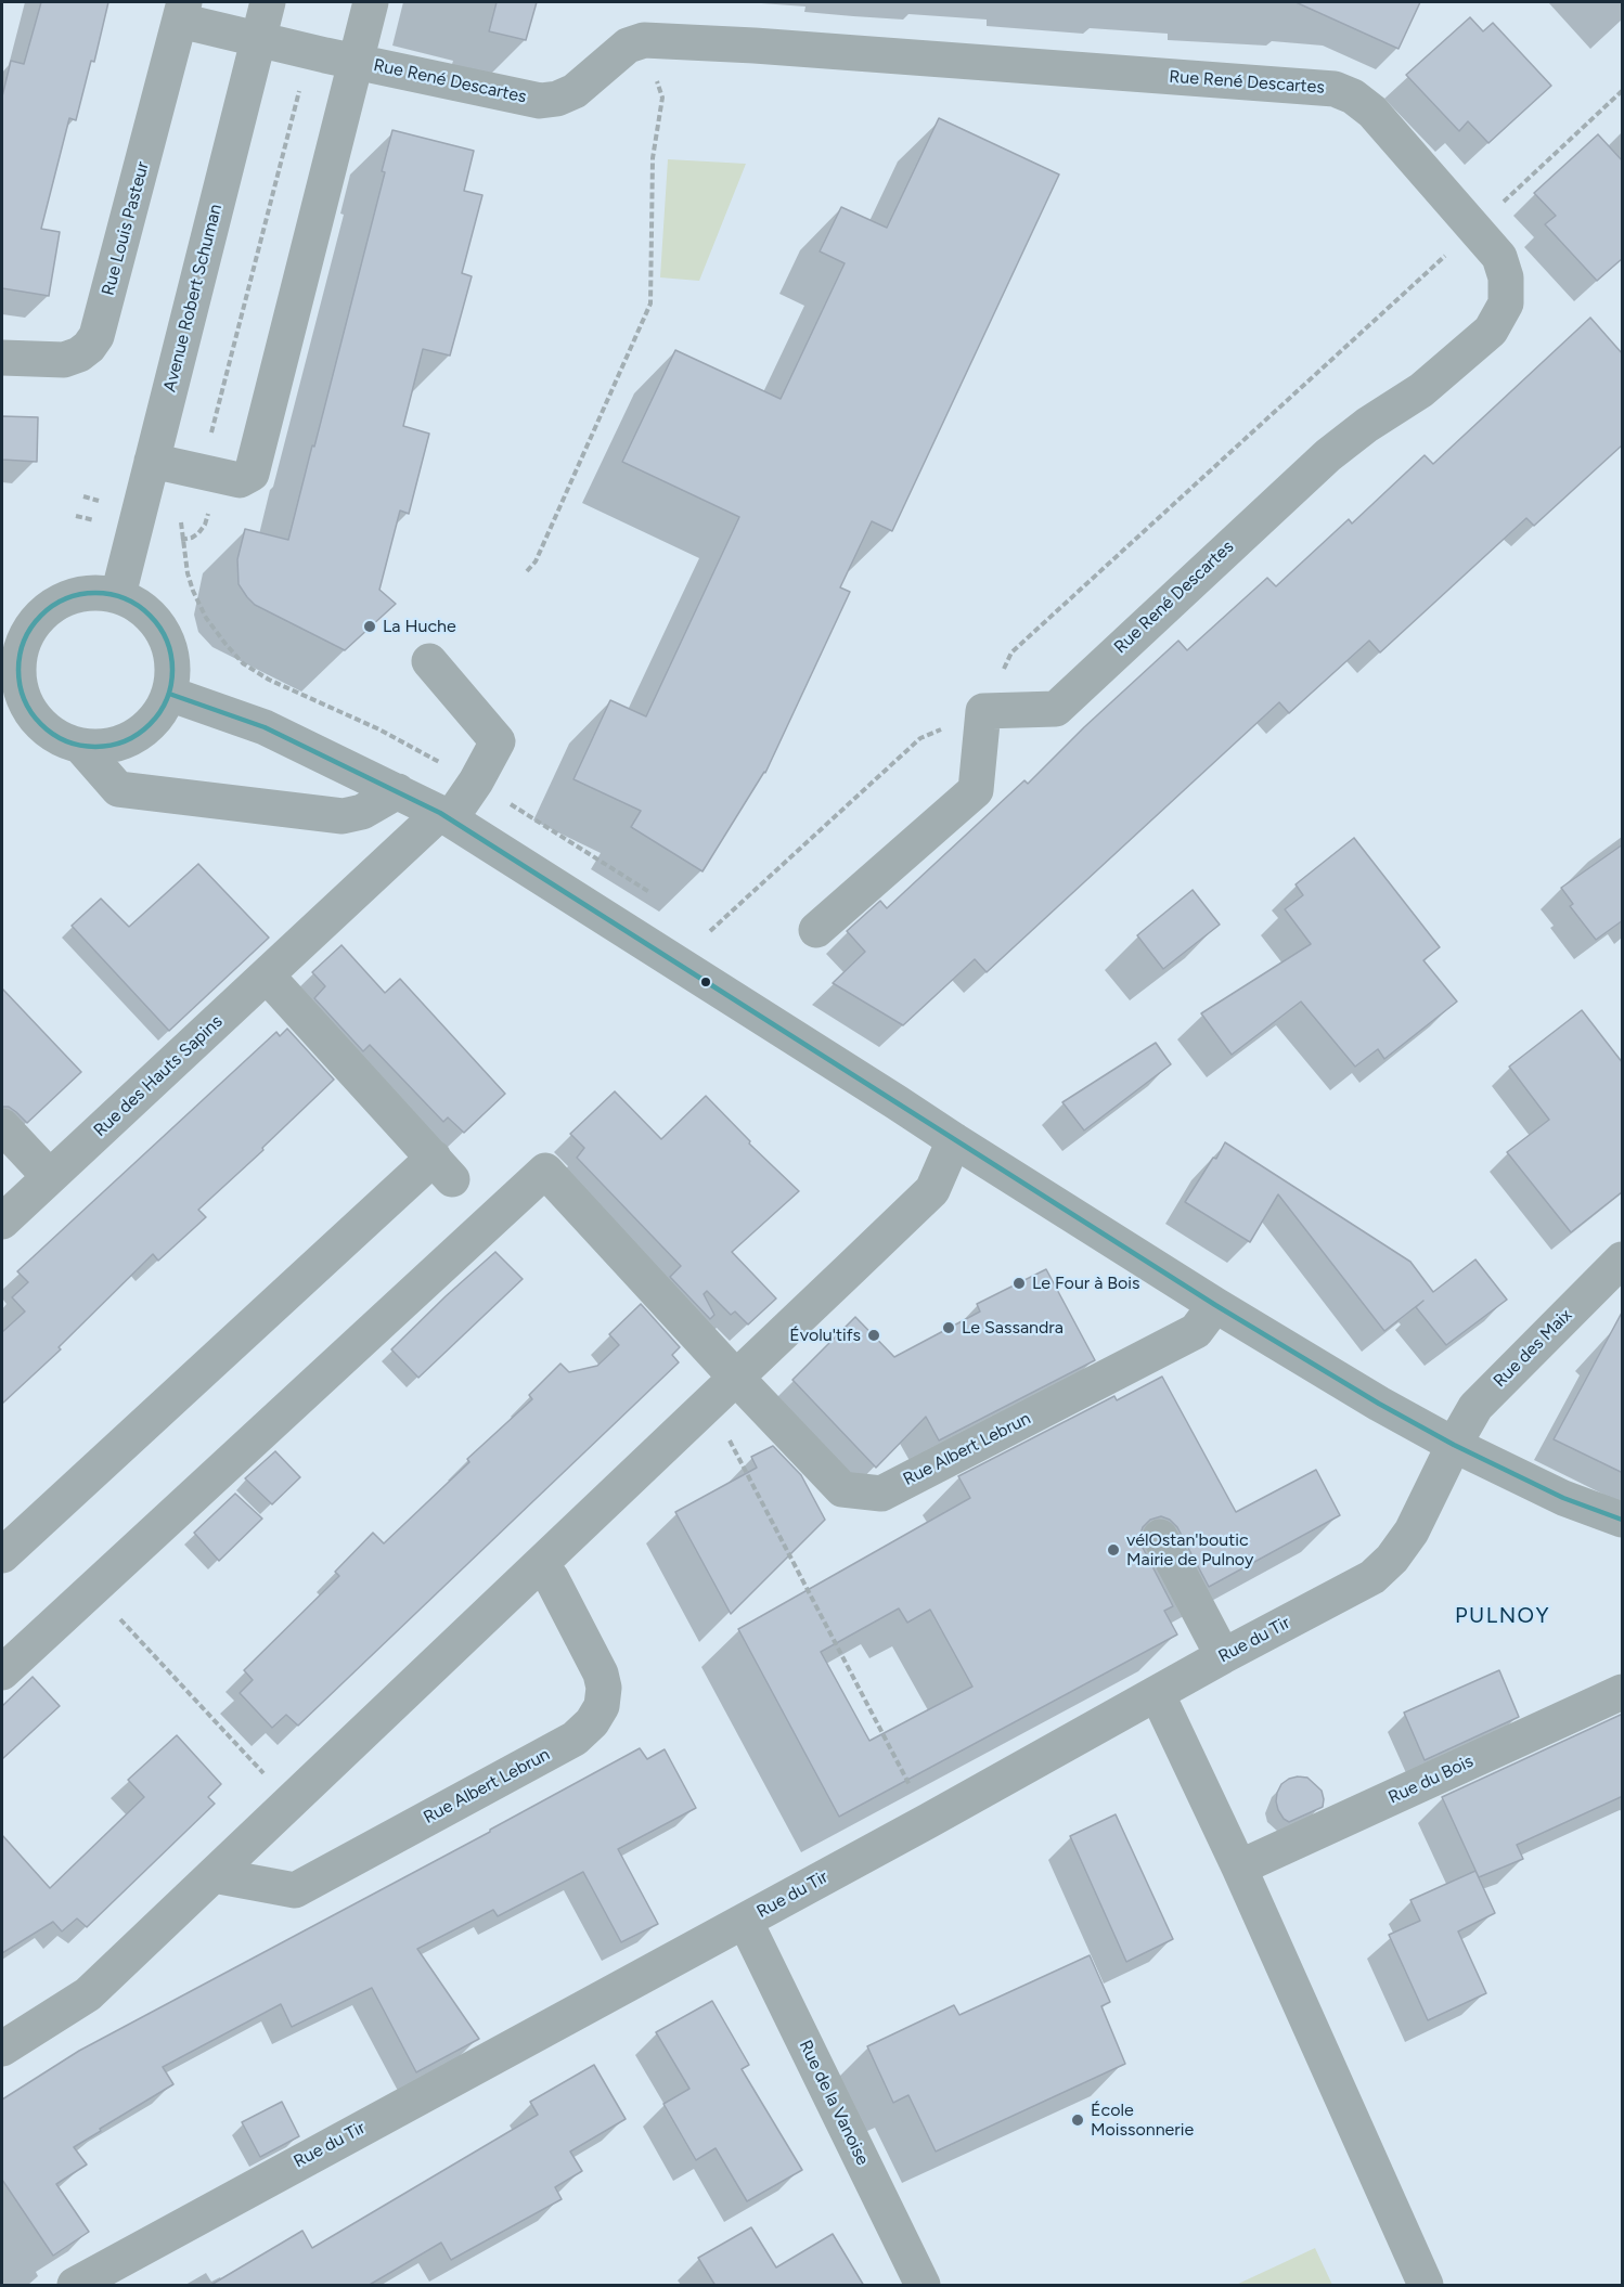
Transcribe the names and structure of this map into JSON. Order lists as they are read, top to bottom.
{
  "streets": {
    "street": [
      "Rue René Descartes",
      "Rue Louis Pasteur",
      "Avenue Robert Schuman",
      "Rue des Hauts Sapins",
      "Rue des Maix",
      "Rue Albert Lebrun",
      "Rue du Tir",
      "Rue du Bois",
      "Rue de la Vanoise"
    ]
  },
  "crossings": [
    ["Rue René Descartes", "Rue Louis Pasteur"],
    ["Rue René Descartes", "Avenue Robert Schuman"],
    ["Rue Louis Pasteur", "Avenue Robert Schuman"],
    ["Rue des Maix", "Rue du Tir"],
    ["Rue du Tir", "Rue de la Vanoise"]
  ],
  "districts": ["PULNOY"],
  "places": [
    "La Huche",
    "Le Four à Bois",
    "Le Sassandra",
    "Évolu'tifs",
    "vélOstan'boutic Mairie de Pulnoy",
    "École Moissonnerie"
  ]
}
